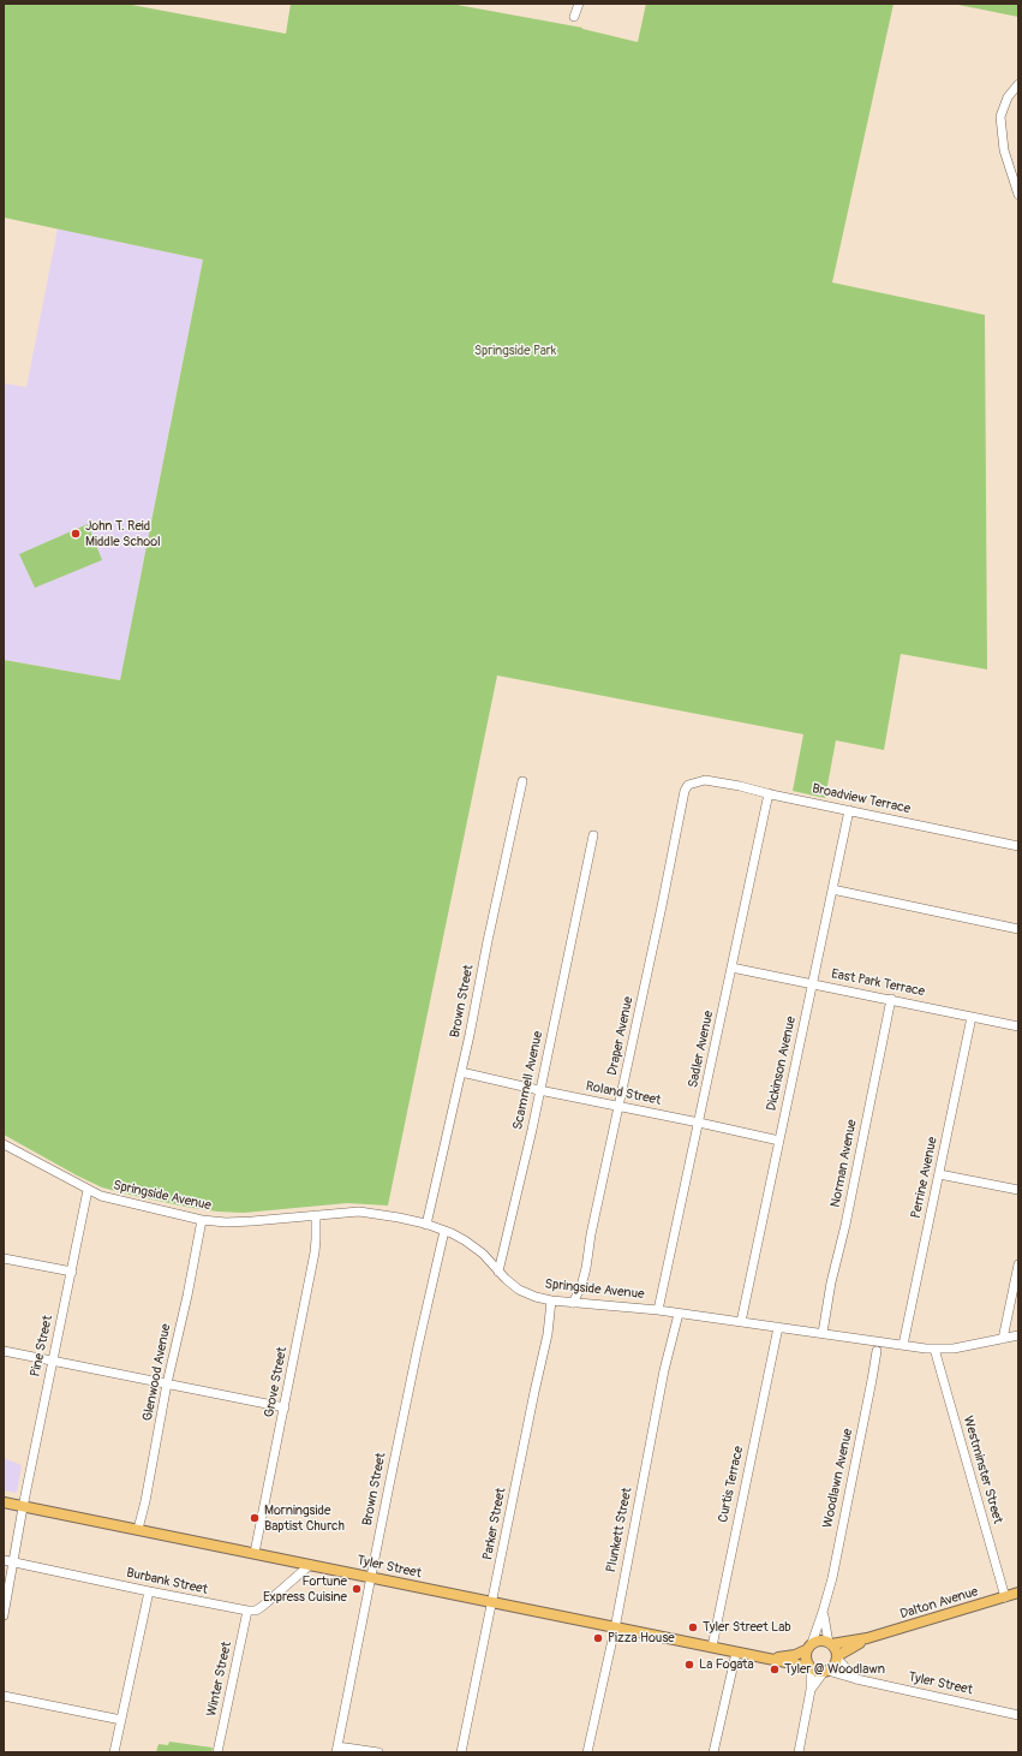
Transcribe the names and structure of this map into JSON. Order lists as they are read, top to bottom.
{
  "streets": {
    "main road": ["Tyler Street", "Dalton Avenue"],
    "street": [
      "Broadview Terrace",
      "East Park Terrace",
      "Brown Street",
      "Draper Avenue",
      "Sadler Avenue",
      "Dickinson Avenue",
      "Scammell Avenue",
      "Roland Street",
      "Norman Avenue",
      "Perrine Avenue",
      "Springside Avenue",
      "Pine Street",
      "Glenwood Avenue",
      "Grove Street",
      "Westminster Street",
      "Woodlawn Avenue",
      "Curtis Terrace",
      "Parker Street",
      "Plunkett Street",
      "Burbank Street",
      "Winter Street"
    ]
  },
  "crossings": [
    ["Broadview Terrace", "Draper Avenue"],
    ["Broadview Terrace", "Sadler Avenue"],
    ["Broadview Terrace", "Dickinson Avenue"],
    ["East Park Terrace", "Sadler Avenue"],
    ["East Park Terrace", "Dickinson Avenue"],
    ["East Park Terrace", "Norman Avenue"],
    ["East Park Terrace", "Perrine Avenue"],
    ["Brown Street", "Roland Street"],
    ["Brown Street", "Springside Avenue"],
    ["Brown Street", "Tyler Street"],
    ["Draper Avenue", "Roland Street"],
    ["Draper Avenue", "Springside Avenue"],
    ["Sadler Avenue", "Roland Street"],
    ["Sadler Avenue", "Springside Avenue"],
    ["Dickinson Avenue", "Roland Street"],
    ["Dickinson Avenue", "Springside Avenue"],
    ["Scammell Avenue", "Roland Street"],
    ["Scammell Avenue", "Springside Avenue"],
    ["Norman Avenue", "Springside Avenue"],
    ["Perrine Avenue", "Springside Avenue"],
    ["Springside Avenue", "Pine Street"],
    ["Springside Avenue", "Glenwood Avenue"],
    ["Springside Avenue", "Grove Street"],
    ["Springside Avenue", "Westminster Street"],
    ["Springside Avenue", "Curtis Terrace"],
    ["Springside Avenue", "Parker Street"],
    ["Springside Avenue", "Plunkett Street"],
    ["Pine Street", "Tyler Street"],
    ["Pine Street", "Burbank Street"],
    ["Glenwood Avenue", "Tyler Street"],
    ["Grove Street", "Tyler Street"],
    ["Westminster Street", "Dalton Avenue"],
    ["Woodlawn Avenue", "Tyler Street"],
    ["Woodlawn Avenue", "Dalton Avenue"],
    ["Curtis Terrace", "Tyler Street"],
    ["Parker Street", "Tyler Street"],
    ["Plunkett Street", "Tyler Street"],
    ["Tyler Street", "Dalton Avenue"],
    ["Burbank Street", "Winter Street"]
  ],
  "parks": ["Springside Park"],
  "places": [
    "John T. Reid Middle School",
    "Morningside Baptist Church",
    "Fortune Express Cuisine",
    "Tyler Street Lab",
    "Pizza House",
    "La Fogata",
    "Tyler @ Woodlawn"
  ]
}
